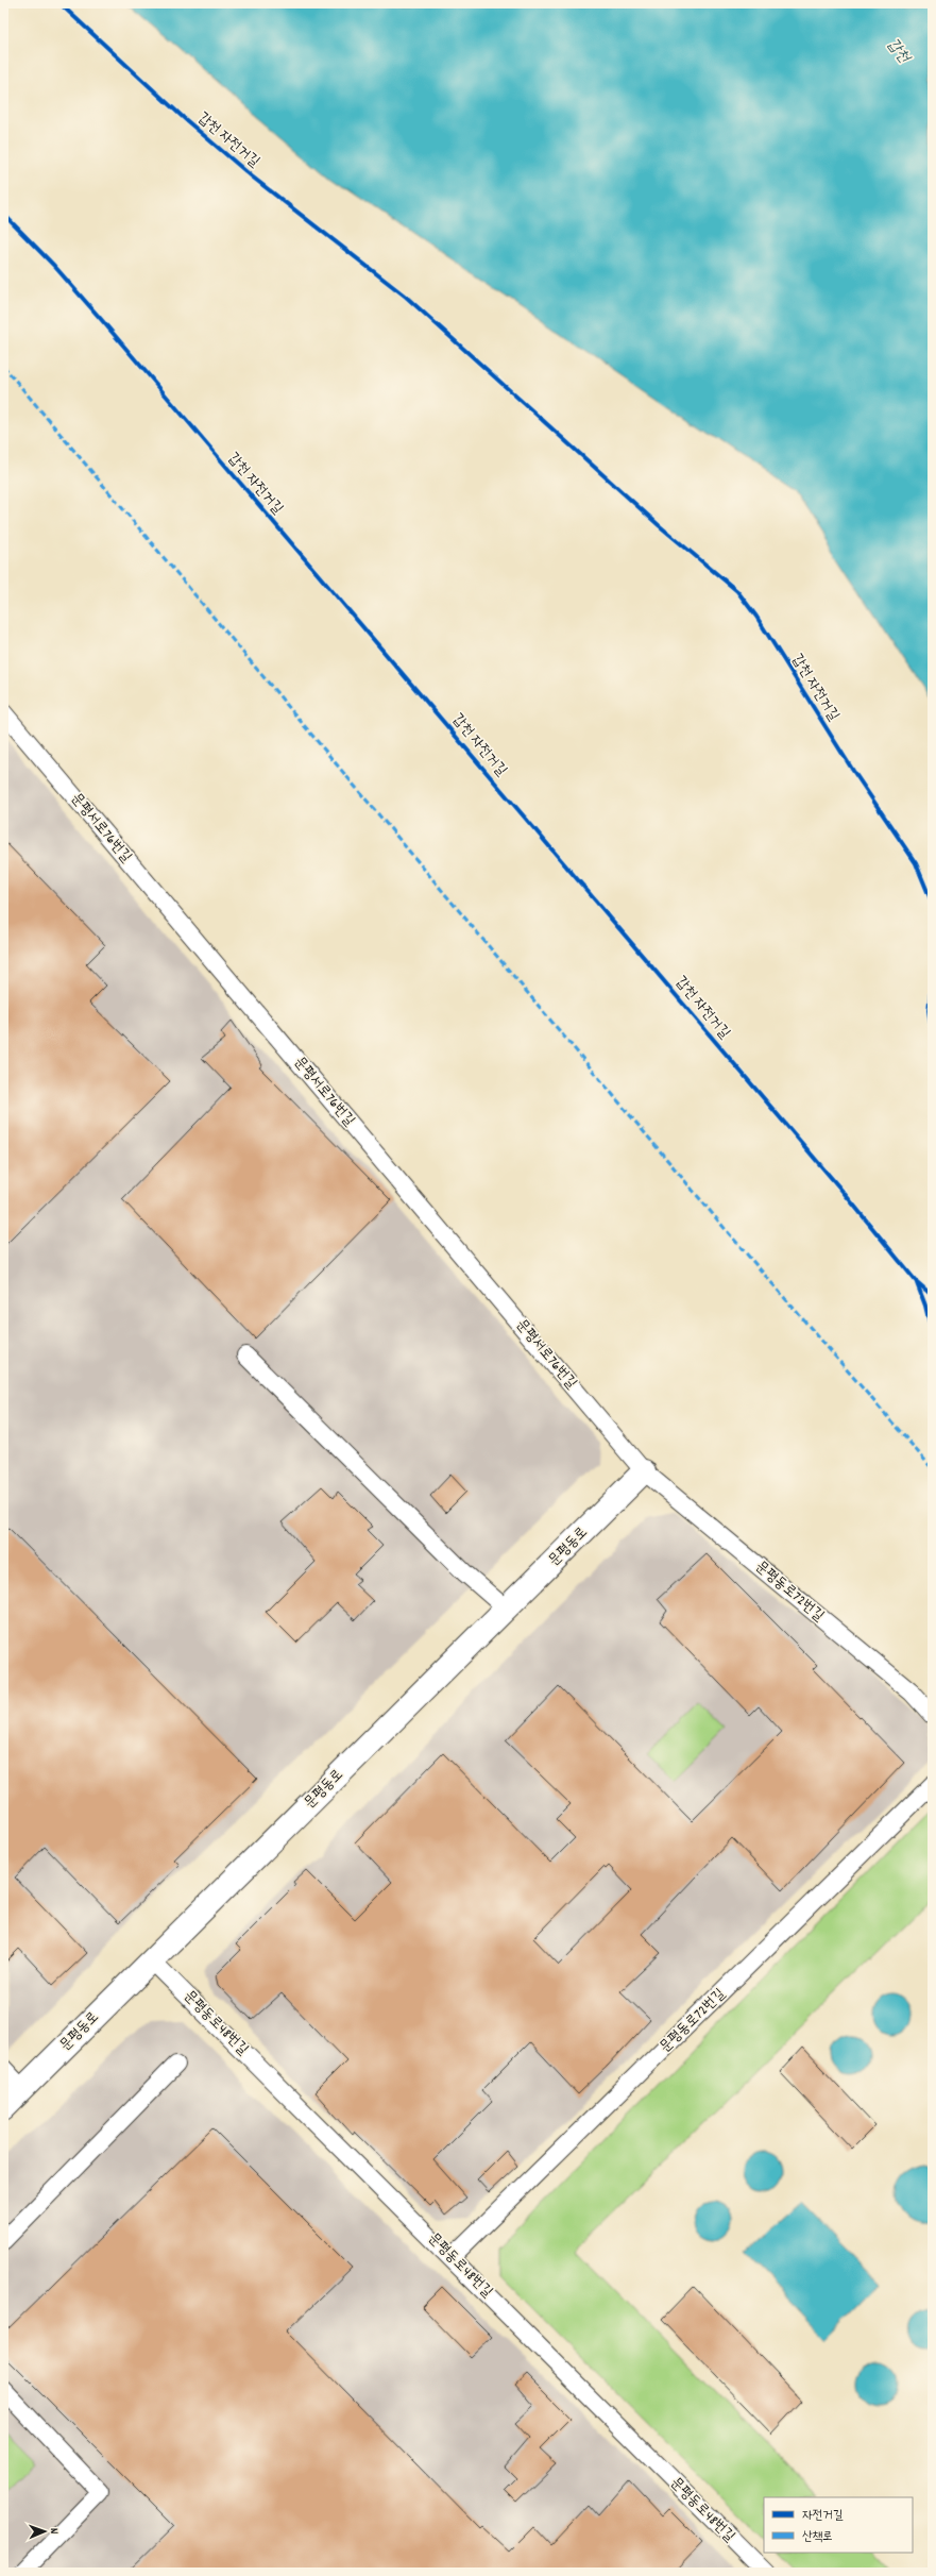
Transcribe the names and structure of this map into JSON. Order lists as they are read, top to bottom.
{
  "streets": {
    "main road": ["문평동로"],
    "street": ["문평서로76번길", "문평동로72번길", "문평동로48번길"],
    "cycle path": ["갑천 자전거길"]
  },
  "crossings": [
    ["문평서로76번길", "문평동로"],
    ["문평서로76번길", "문평동로72번길"],
    ["문평동로", "문평동로72번길"],
    ["문평동로", "문평동로48번길"],
    ["문평동로72번길", "문평동로48번길"]
  ],
  "water": ["갑천"],
  "legend": ["자전거길", "산책로"],
  "north": "right"
}
